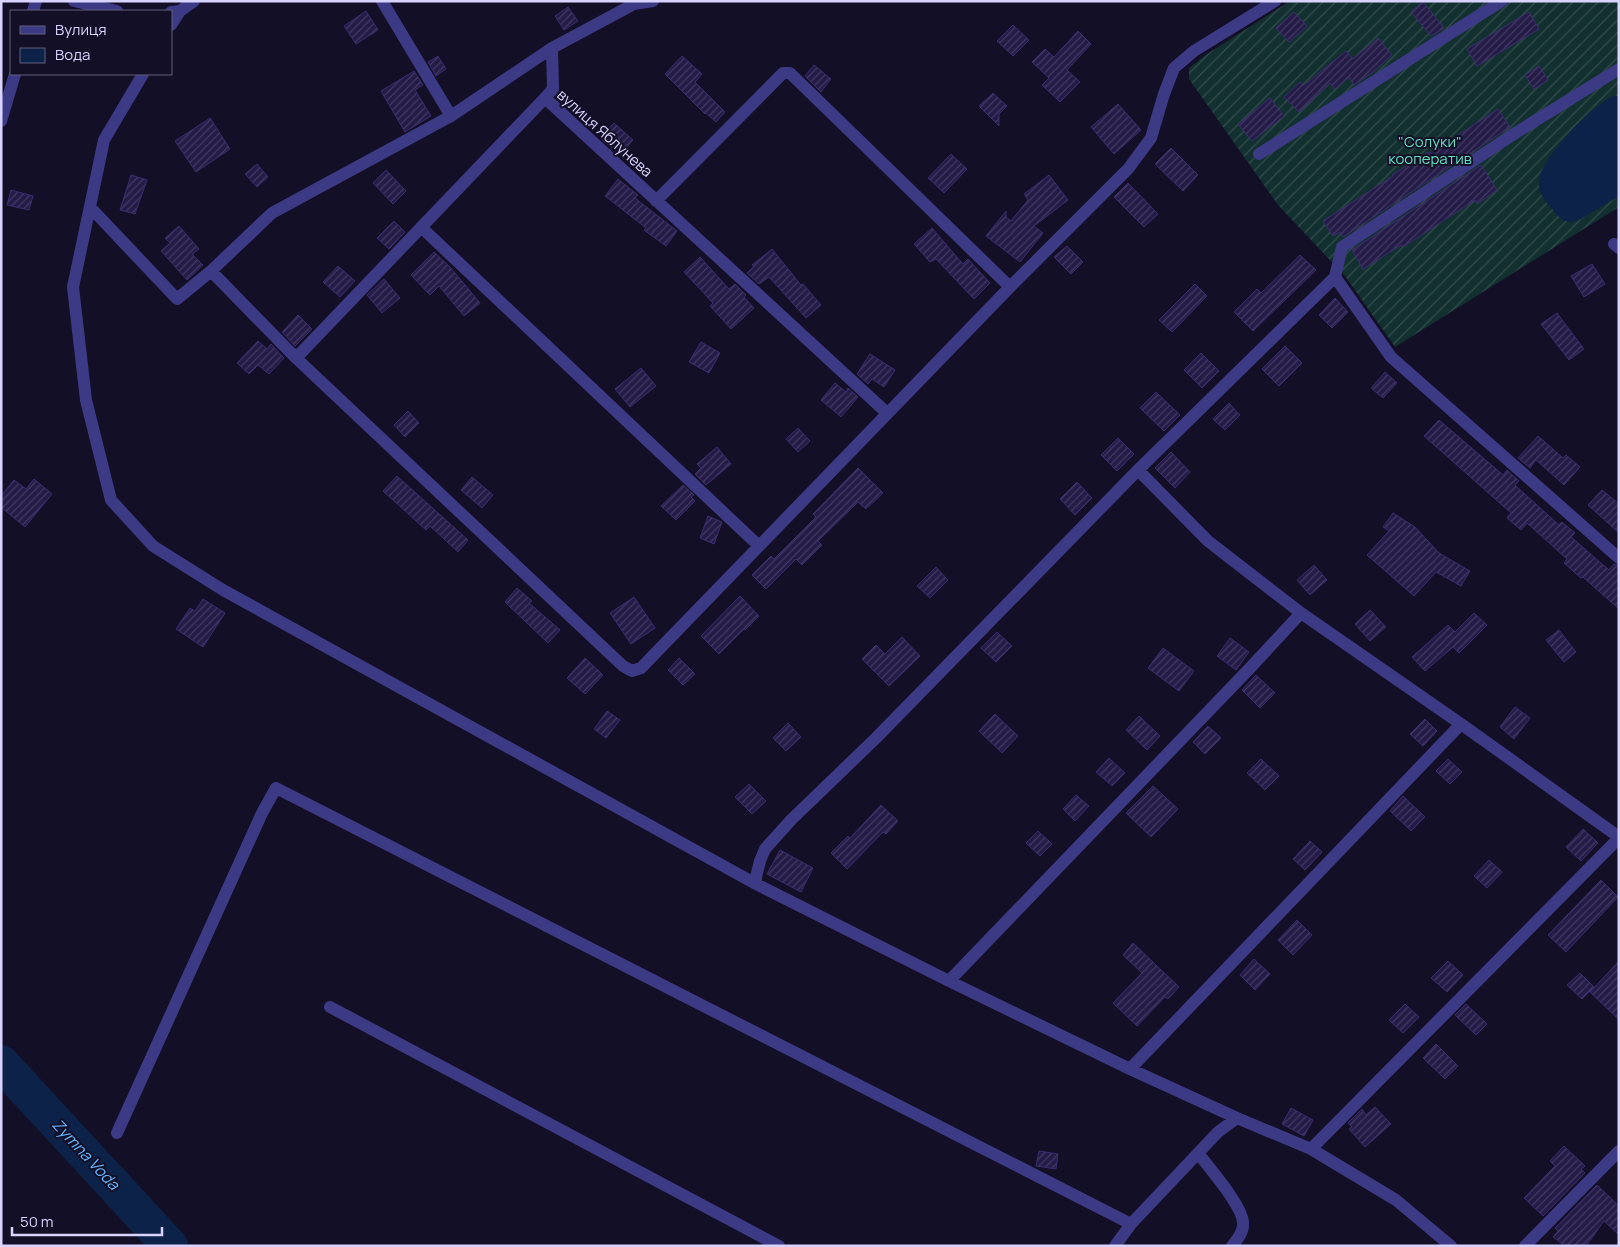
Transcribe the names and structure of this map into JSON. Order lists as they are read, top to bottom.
{
  "streets": {
    "street": ["вулиця Яблунева"]
  },
  "water": ["Zymna Voda"],
  "parks": ["\"Солуки\" кооператив"],
  "legend": ["Вулиця", "Вода"],
  "scale_bar": "50 m"
}
